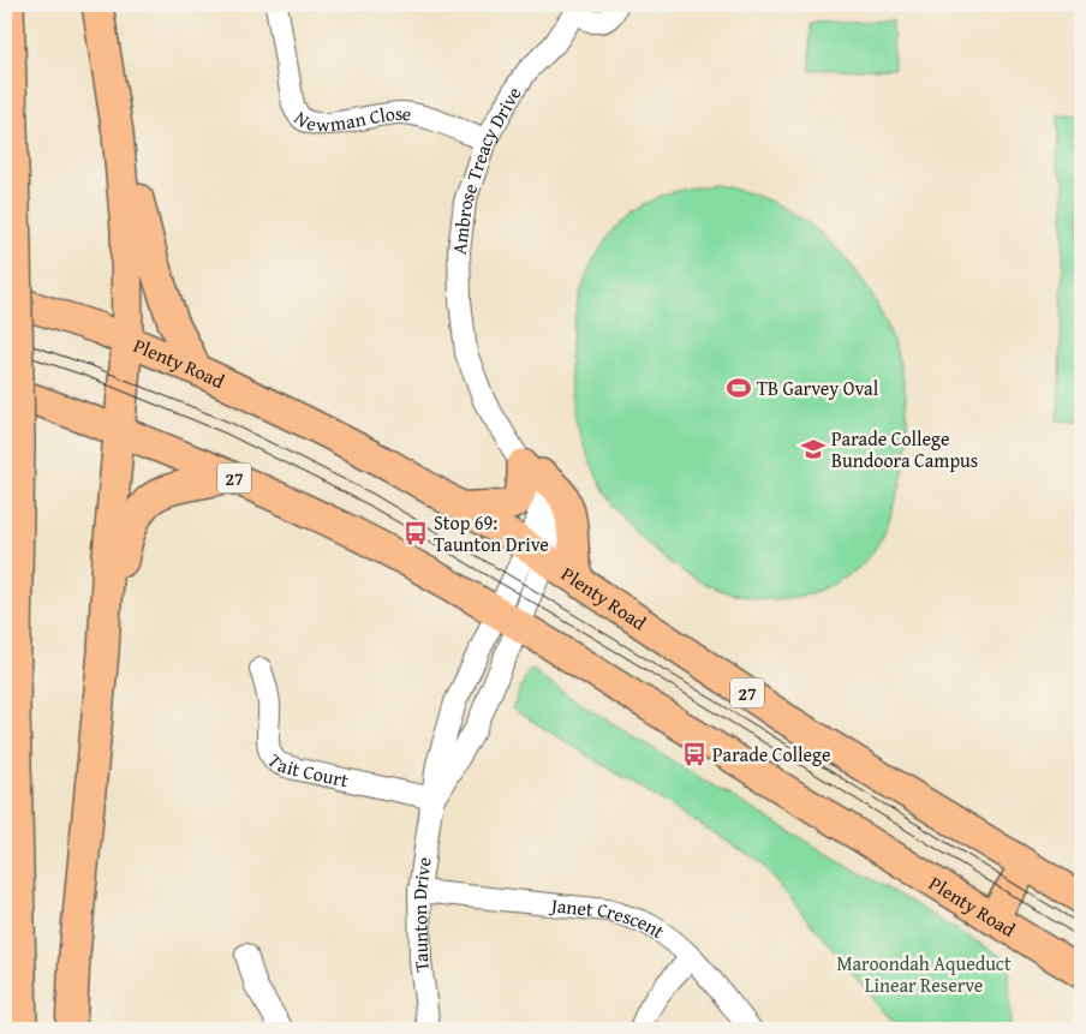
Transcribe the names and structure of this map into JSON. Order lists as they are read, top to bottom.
{
  "streets": {
    "highway": ["Plenty Road", "27"],
    "street": [
      "Newman Close",
      "Ambrose Treacy Drive",
      "Tait Court",
      "Taunton Drive",
      "Janet Crescent"
    ]
  },
  "crossings": [
    ["Newman Close", "Ambrose Treacy Drive"],
    ["Ambrose Treacy Drive", "Plenty Road"],
    ["Ambrose Treacy Drive", "Taunton Drive"],
    ["Plenty Road", "Taunton Drive"],
    ["Tait Court", "Taunton Drive"],
    ["Taunton Drive", "Janet Crescent"]
  ],
  "parks": ["Maroondah Aqueduct Linear Reserve"],
  "places": {
    "sports": ["TB Garvey Oval"],
    "school or university": ["Parade College Bundoora Campus"],
    "bus stop": ["Stop 69: Taunton Drive", "Parade College"]
  }
}
